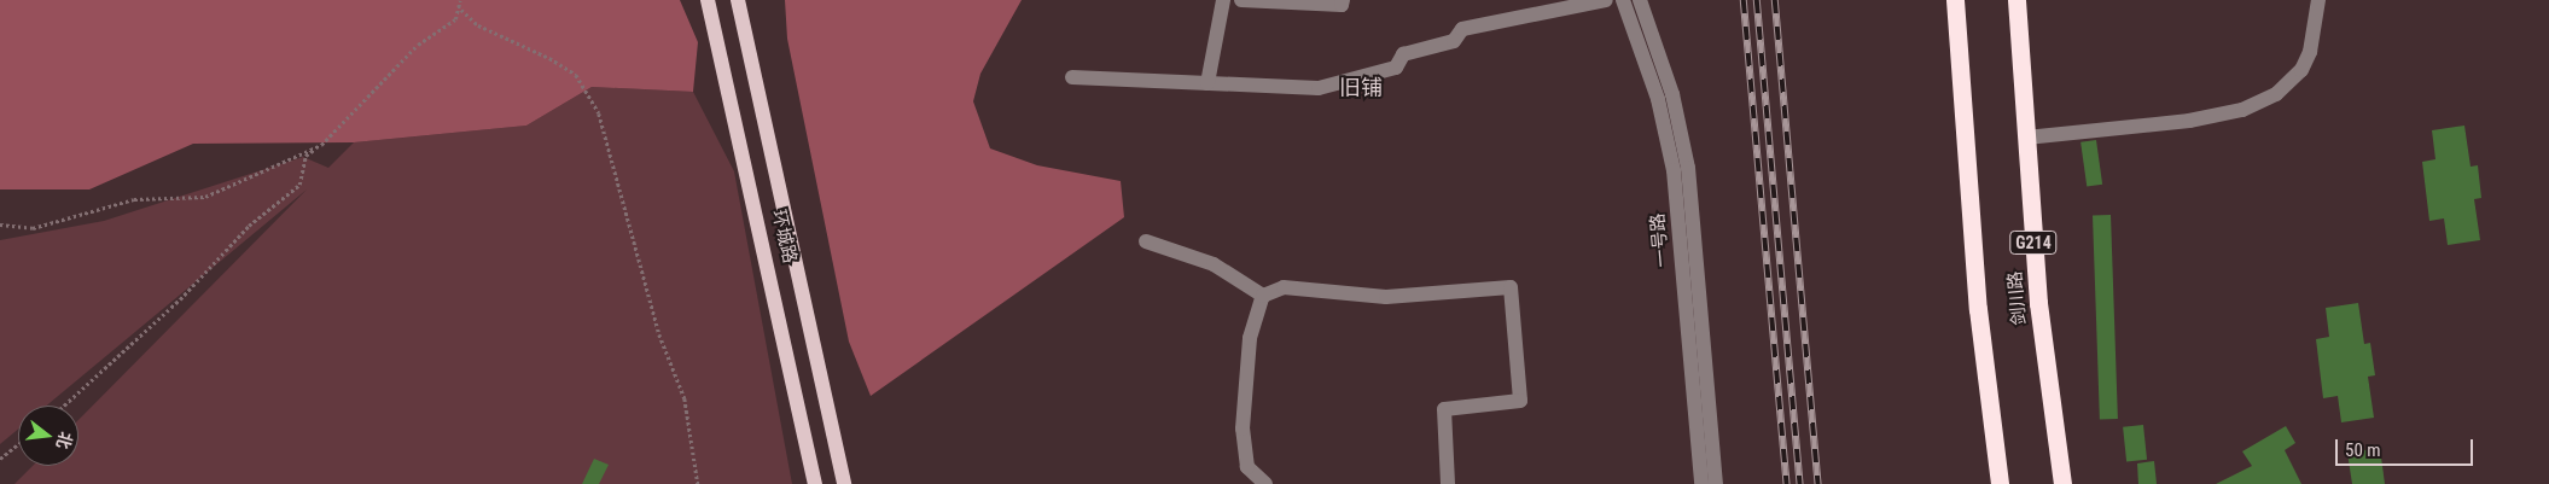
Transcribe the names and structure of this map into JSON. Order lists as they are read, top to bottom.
{
  "streets": {
    "highway": ["G214", "剑川路"],
    "main road": ["环城路"],
    "street": ["一号路"]
  },
  "districts": ["旧铺"],
  "scale_bar": "50 m",
  "north": "right"
}
